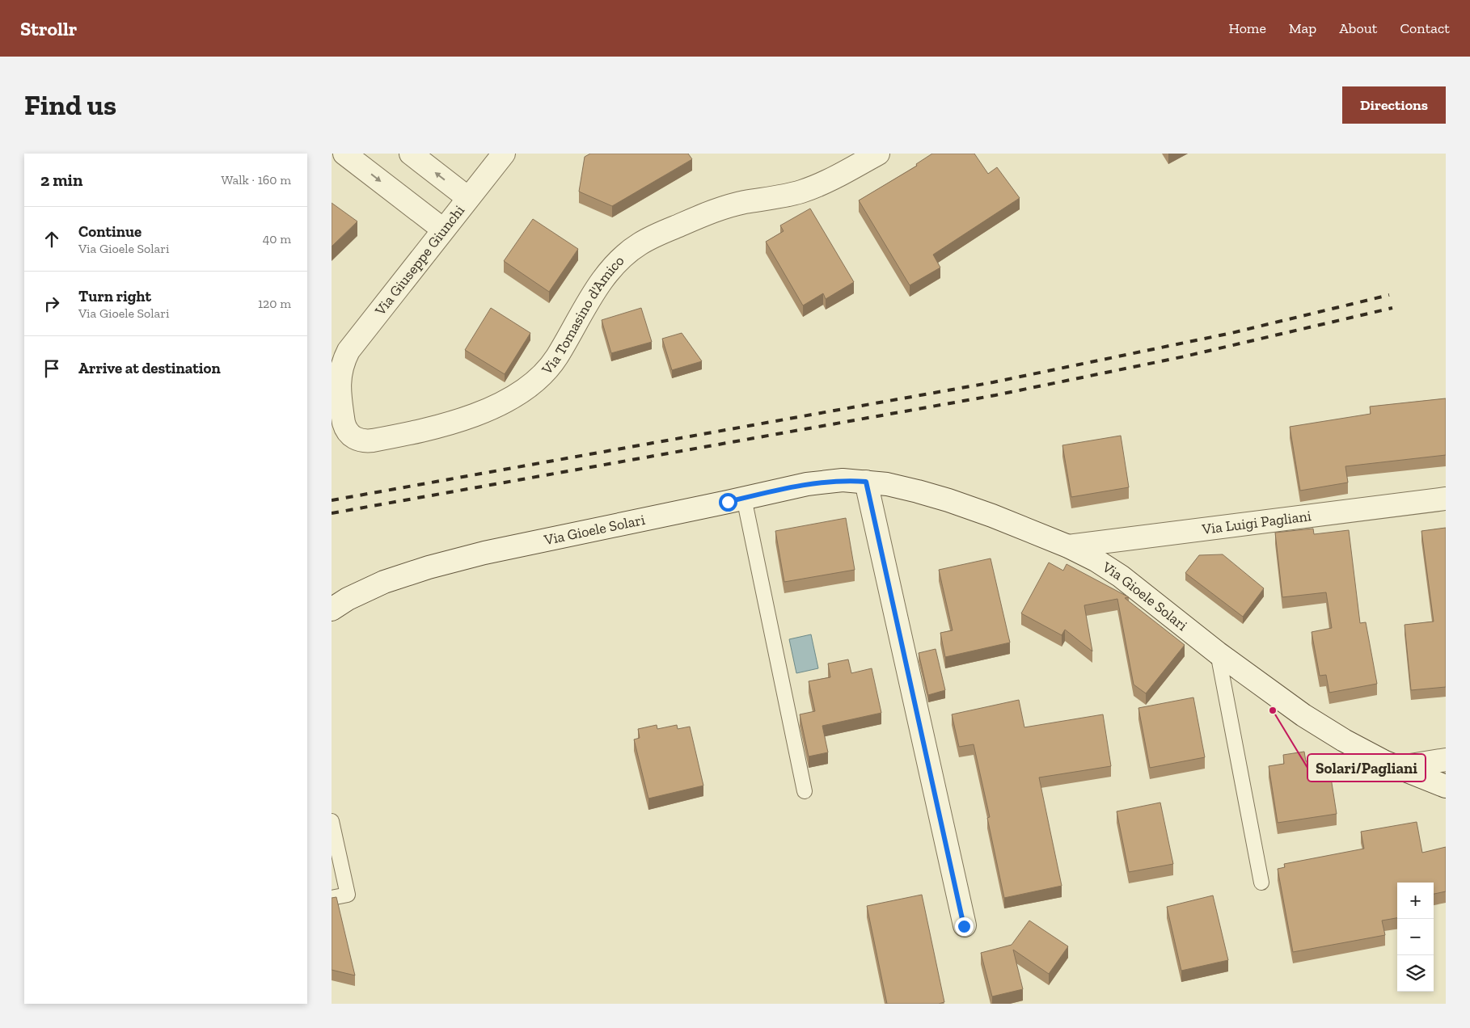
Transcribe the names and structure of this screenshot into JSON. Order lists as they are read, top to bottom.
{
  "streets": {
    "street": [
      "Via Giuseppe Giunchi",
      "Via Tomasino d'Amico",
      "Via Luigi Pagliani",
      "Via Gioele Solari"
    ]
  },
  "crossings": [
    ["Via Giuseppe Giunchi", "Via Tomasino d'Amico"],
    ["Via Luigi Pagliani", "Via Gioele Solari"]
  ],
  "places": ["Solari/Pagliani"],
  "page": {
    "header": "Strollr",
    "nav": [
      "Home",
      "Map",
      "About",
      "Contact"
    ],
    "buttons": "Directions",
    "title": "Find us",
    "heading": ["2 min", "Walk · 160 m"],
    "list": [
      ["Continue", "Via Gioele Solari", "40 m"],
      ["Turn right", "Via Gioele Solari", "120 m"],
      "Arrive at destination"
    ],
    "map_buttons": ["+", "−"]
  }
}
